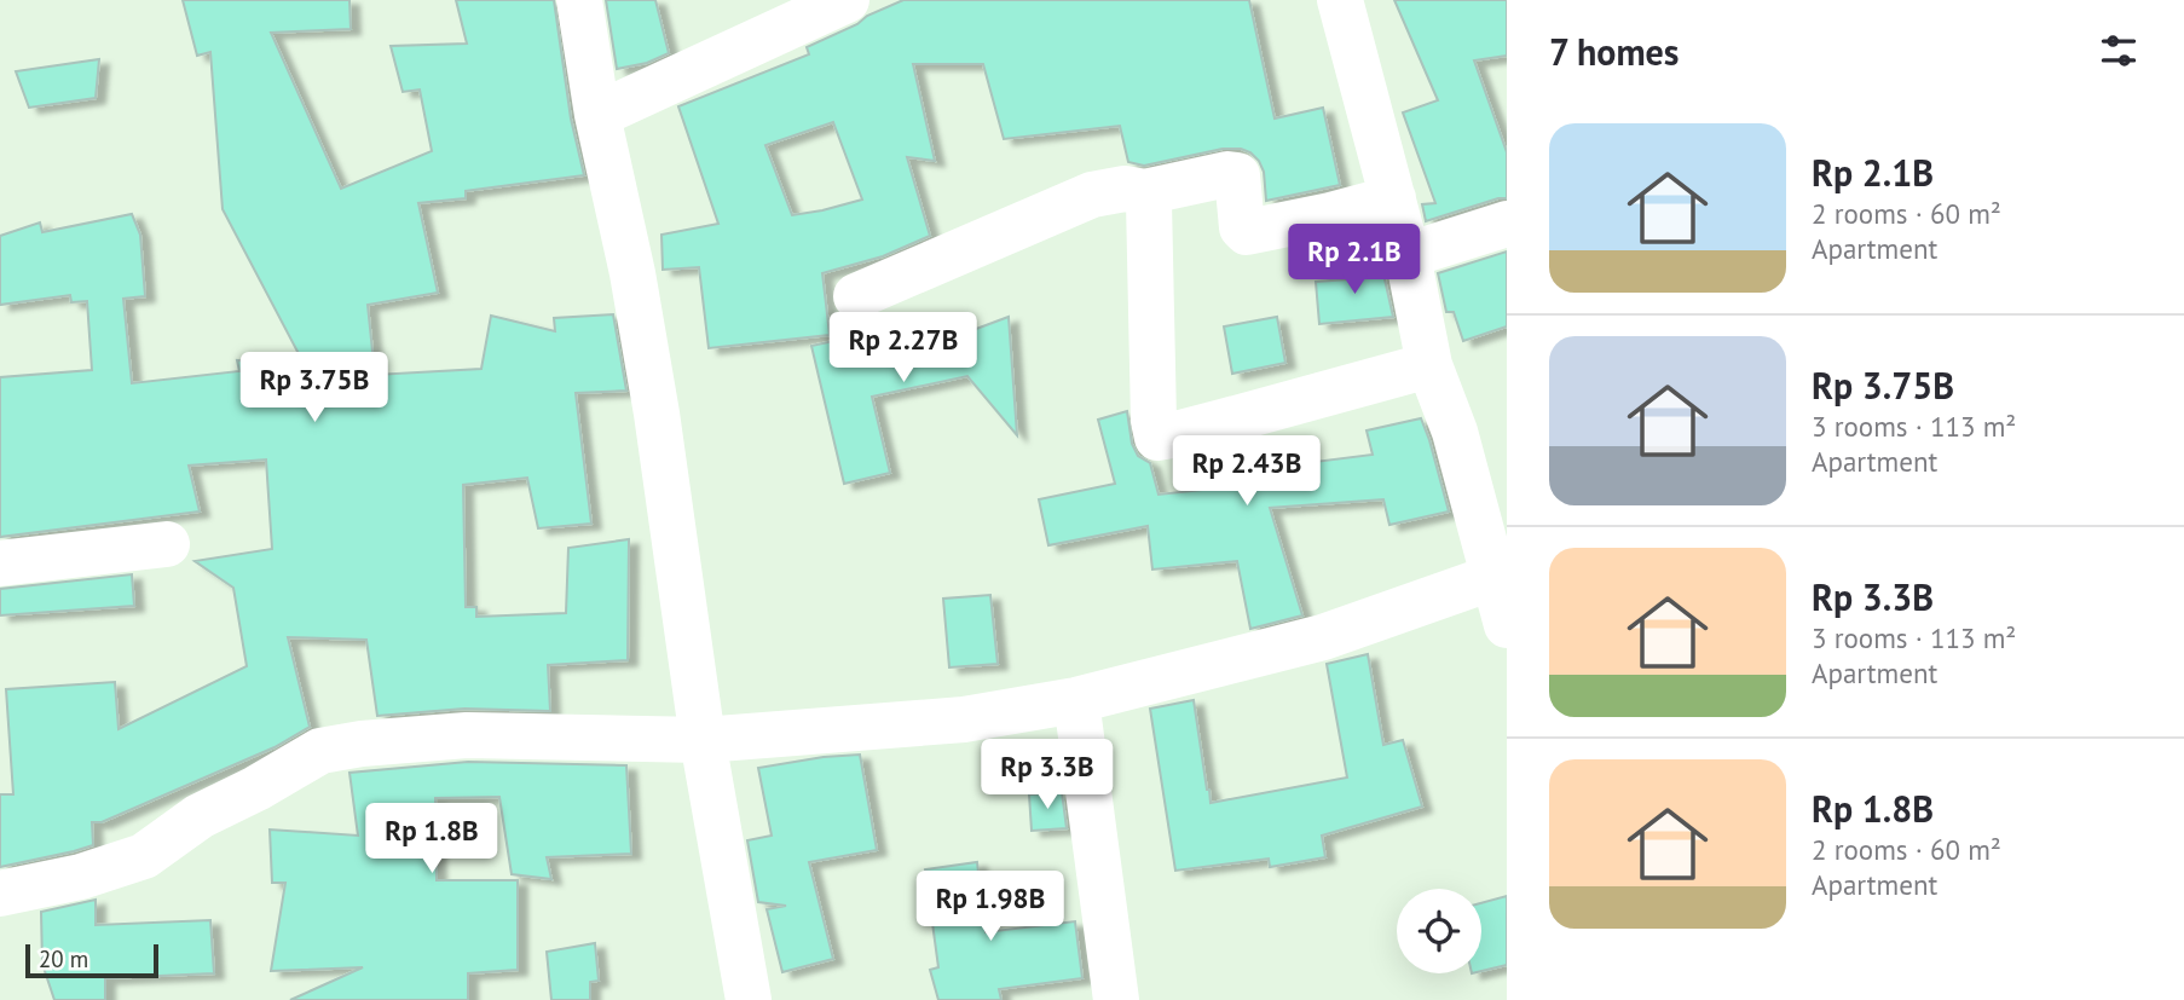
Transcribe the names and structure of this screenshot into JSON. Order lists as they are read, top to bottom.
{
  "scale_bar": "20 m",
  "page": {
    "heading": "7 homes",
    "list": [
      {
        "name": "Rp 2.1B",
        "note": "2 rooms · 60 m² · Apartment"
      },
      {
        "name": "Rp 3.75B",
        "note": "3 rooms · 113 m² · Apartment"
      },
      {
        "name": "Rp 3.3B",
        "note": "3 rooms · 113 m² · Apartment"
      },
      {
        "name": "Rp 1.8B",
        "note": "2 rooms · 60 m² · Apartment"
      }
    ],
    "price": [
      "Rp 2.1B",
      "Rp 2.27B",
      "Rp 3.75B",
      "Rp 2.43B",
      "Rp 3.3B",
      "Rp 1.8B",
      "Rp 1.98B"
    ],
    "scale": "20 m"
  }
}
